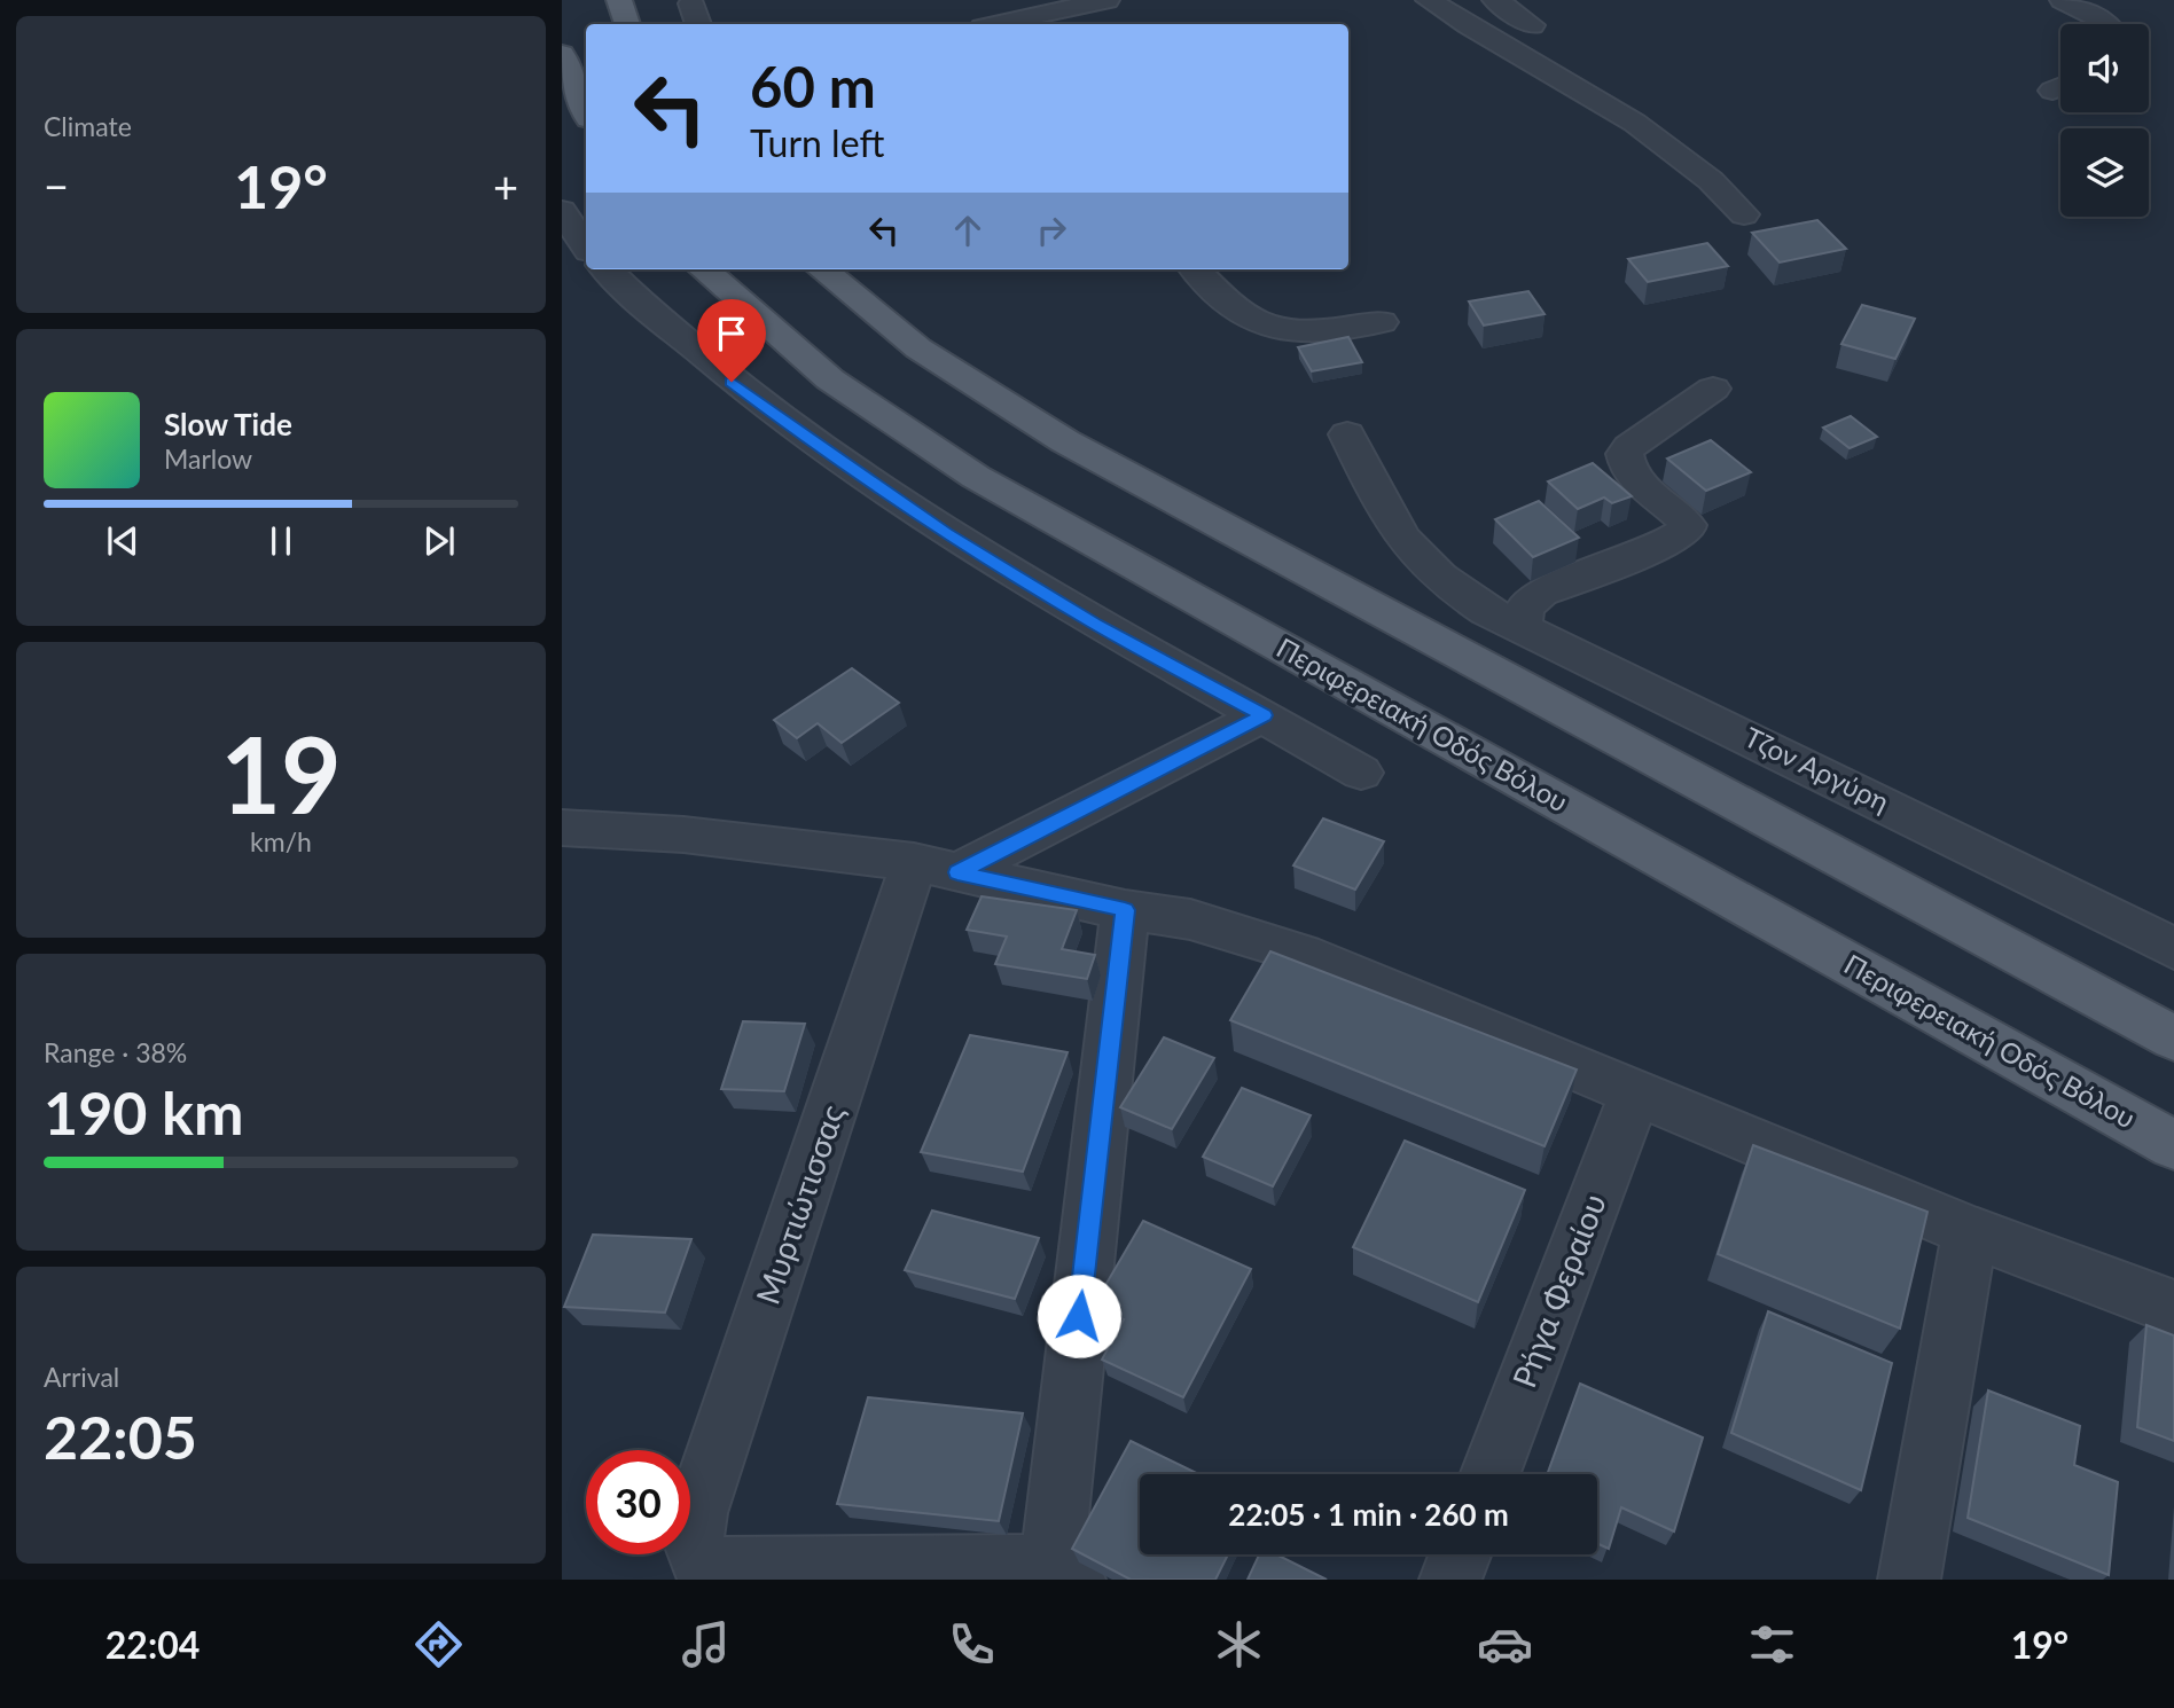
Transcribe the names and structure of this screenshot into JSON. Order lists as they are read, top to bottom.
{
  "streets": {
    "main road": ["Περιφερειακή Οδός Βόλου"],
    "street": ["Τζον Αργύρη", "Μυρτιώτισσας", "Ρήγα Φεραίου"]
  },
  "page": {
    "tile": [
      "Climate",
      ["19", "km/h"],
      ["Range · 38%", "190 km"],
      ["Arrival", "22:05"]
    ],
    "turn": ["60 m", "Turn left"],
    "heat": ["−", "19°", "+"],
    "song": ["Slow Tide", "Marlow"],
    "limit": "30",
    "trip": "22:05 · 1 min · 260 m",
    "tabs": ["22:04", "19°"]
  }
}
